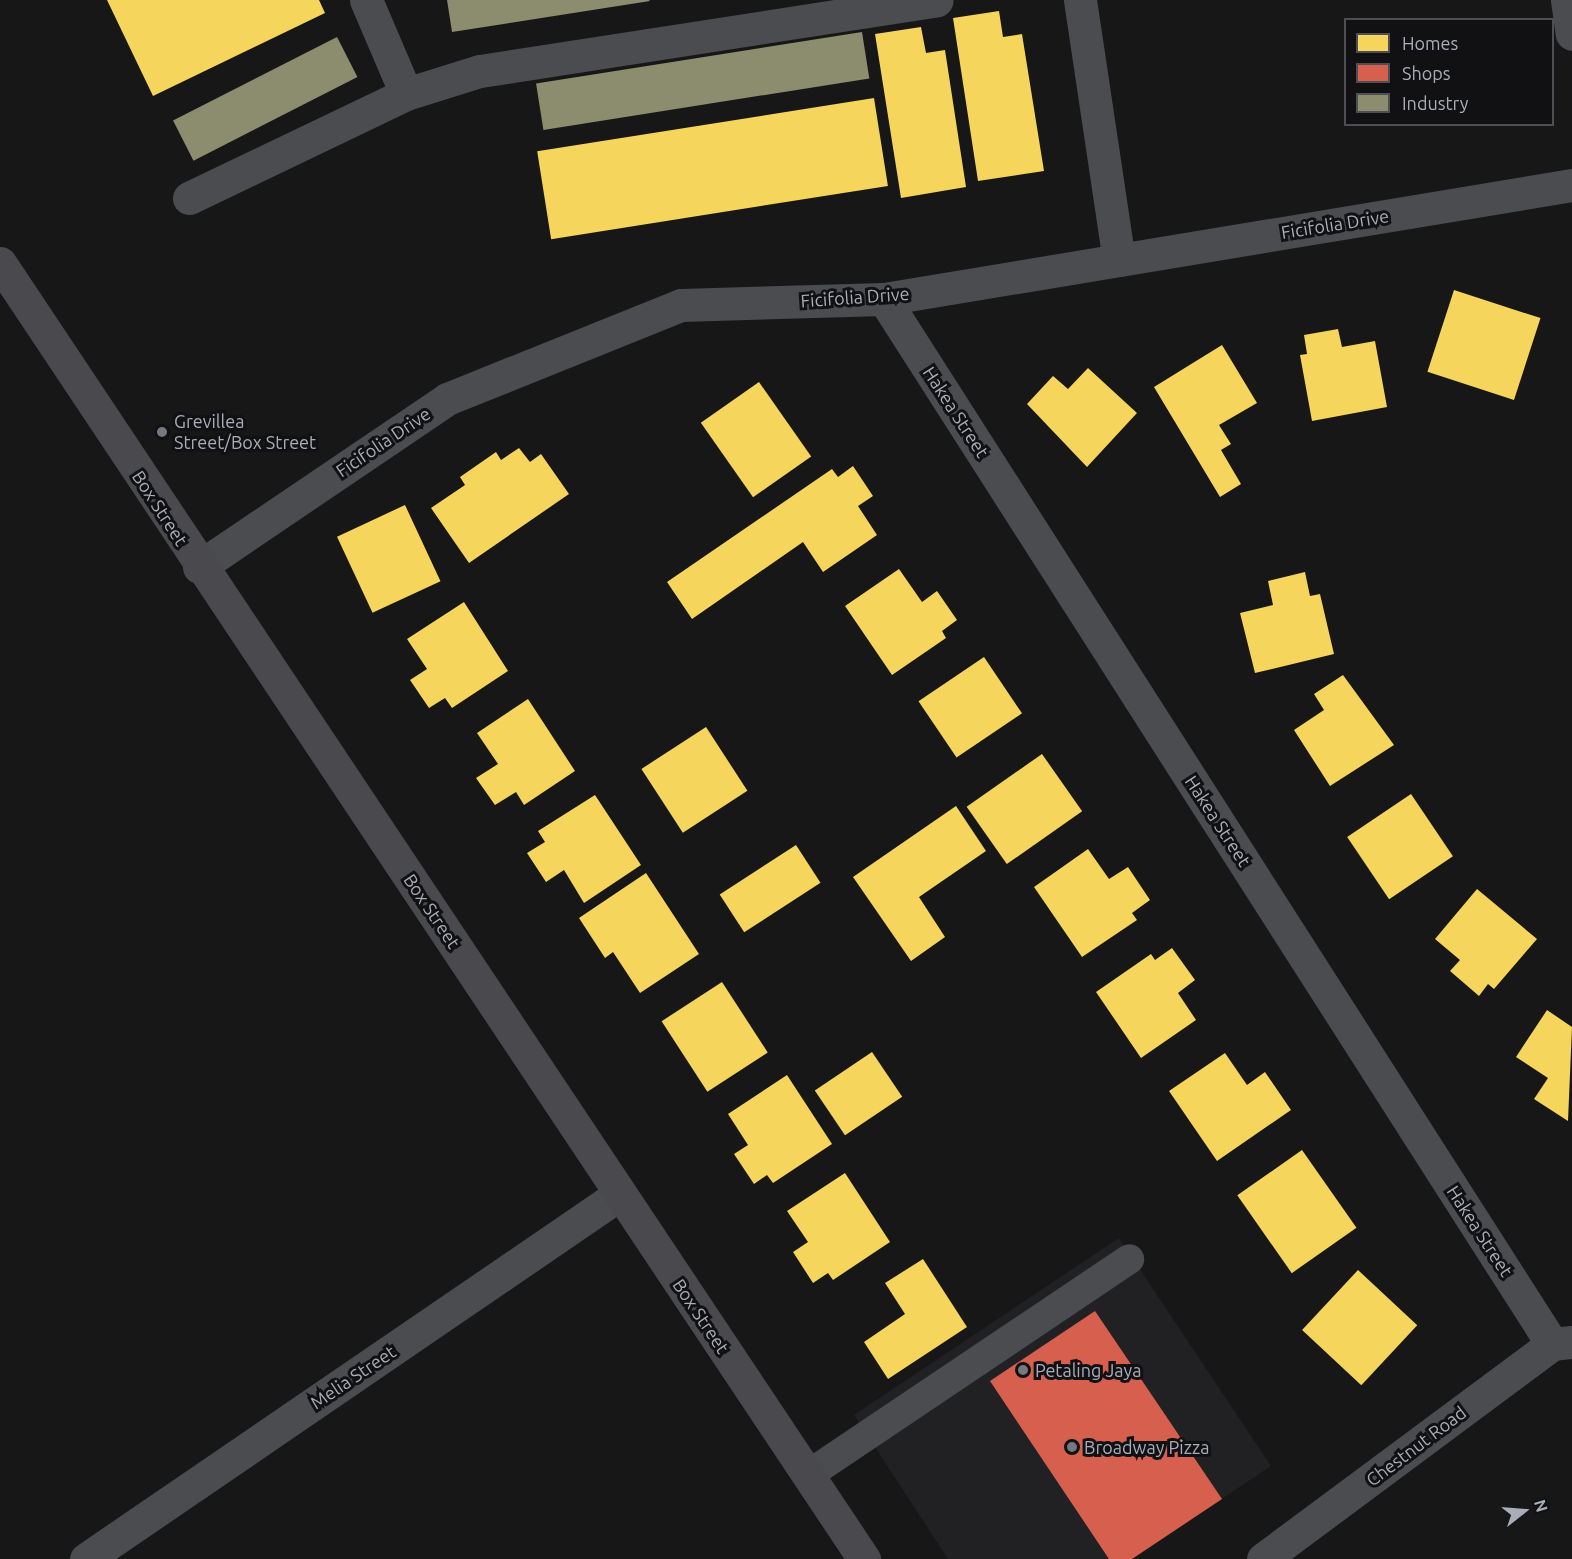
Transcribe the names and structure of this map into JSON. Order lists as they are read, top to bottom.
{
  "streets": {
    "main road": ["Box Street"],
    "street": [
      "Ficifolia Drive",
      "Hakea Street",
      "Melia Street",
      "Chestnut Road"
    ]
  },
  "crossings": [
    ["Ficifolia Drive", "Hakea Street"],
    ["Ficifolia Drive", "Box Street"],
    ["Hakea Street", "Chestnut Road"],
    ["Box Street", "Melia Street"]
  ],
  "places": ["Grevillea Street/Box Street", "Petaling Jaya", "Broadway Pizza"],
  "legend": ["Homes", "Shops", "Industry"],
  "north": "right"
}
